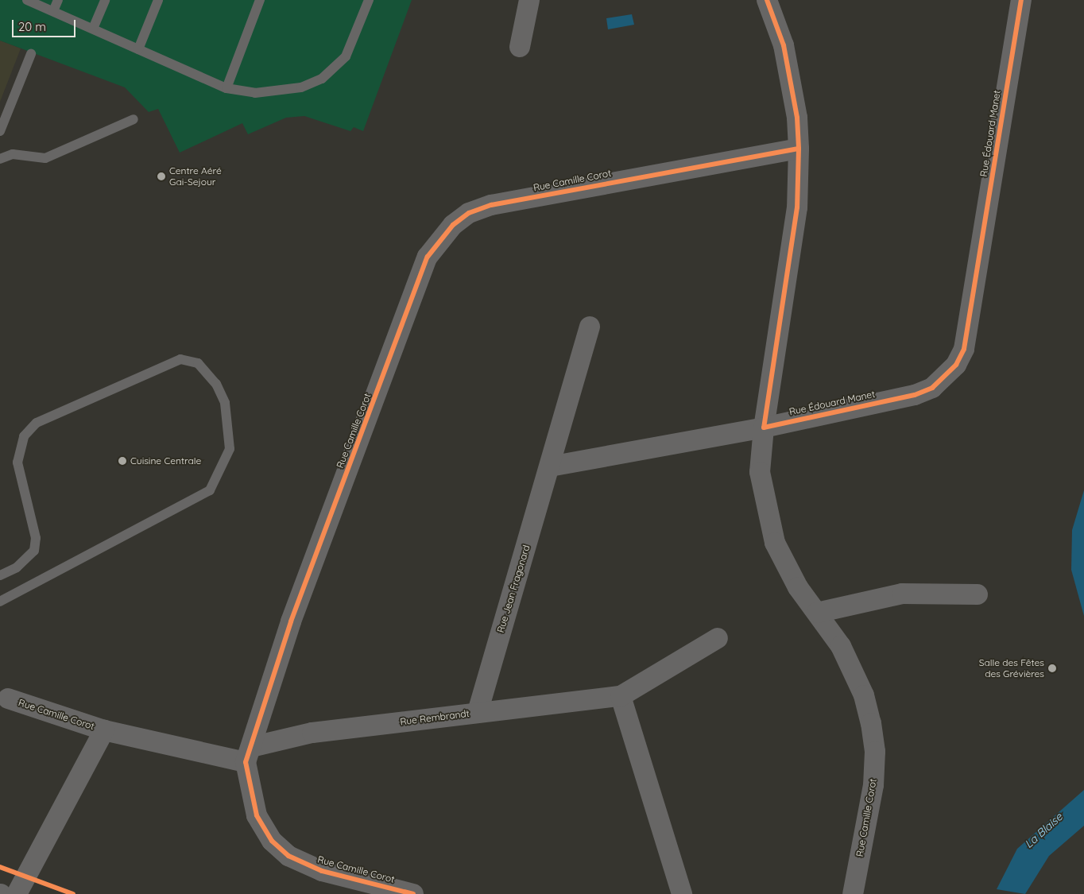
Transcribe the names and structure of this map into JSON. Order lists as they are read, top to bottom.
{
  "streets": {
    "street": [
      "Rue Édouard Manet",
      "Rue Camille Corot",
      "Rue Jean Fragonard",
      "Rue Rembrandt"
    ]
  },
  "crossings": [
    ["Rue Édouard Manet", "Rue Camille Corot"],
    ["Rue Camille Corot", "Rue Rembrandt"],
    ["Rue Jean Fragonard", "Rue Rembrandt"]
  ],
  "water": ["La Blaise"],
  "places": ["Centre Aéré Gai-Sejour", "Cuisine Centrale", "Salle des Fêtes des Grévières"],
  "scale_bar": "20 m"
}
